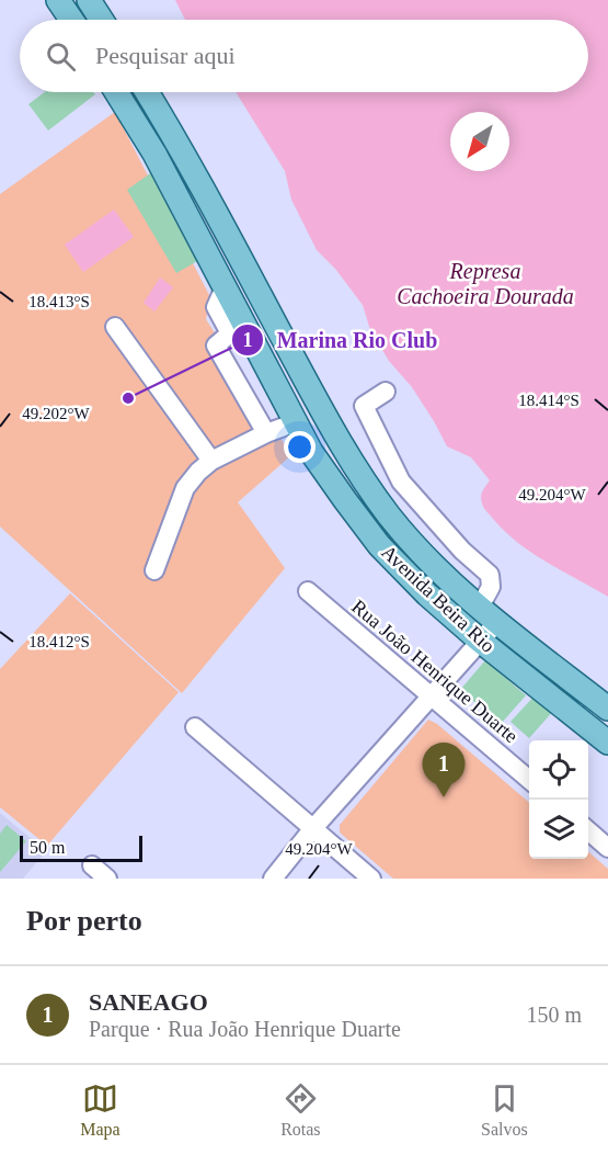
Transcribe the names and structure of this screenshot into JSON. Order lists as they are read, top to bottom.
{
  "streets": {
    "main road": ["Avenida Beira Rio"],
    "street": ["Rua João Henrique Duarte"]
  },
  "water": ["Represa Cachoeira Dourada"],
  "places": ["Marina Rio Club"],
  "scale_bar": "50 m",
  "north": "bottom left",
  "page": {
    "search": "Pesquisar aqui",
    "pins": "1",
    "scale": "50 m",
    "heading": "Por perto",
    "list": [
      {
        "mark": "1",
        "name": "SANEAGO",
        "note": "Parque · Rua João Henrique Duarte",
        "value": "150 m"
      }
    ],
    "nav": ["Mapa", "Rotas", "Salvos"]
  },
  "coordinates": [
    "18.413°S",
    "18.414°S",
    "49.202°W",
    "49.204°W",
    "18.412°S"
  ]
}
